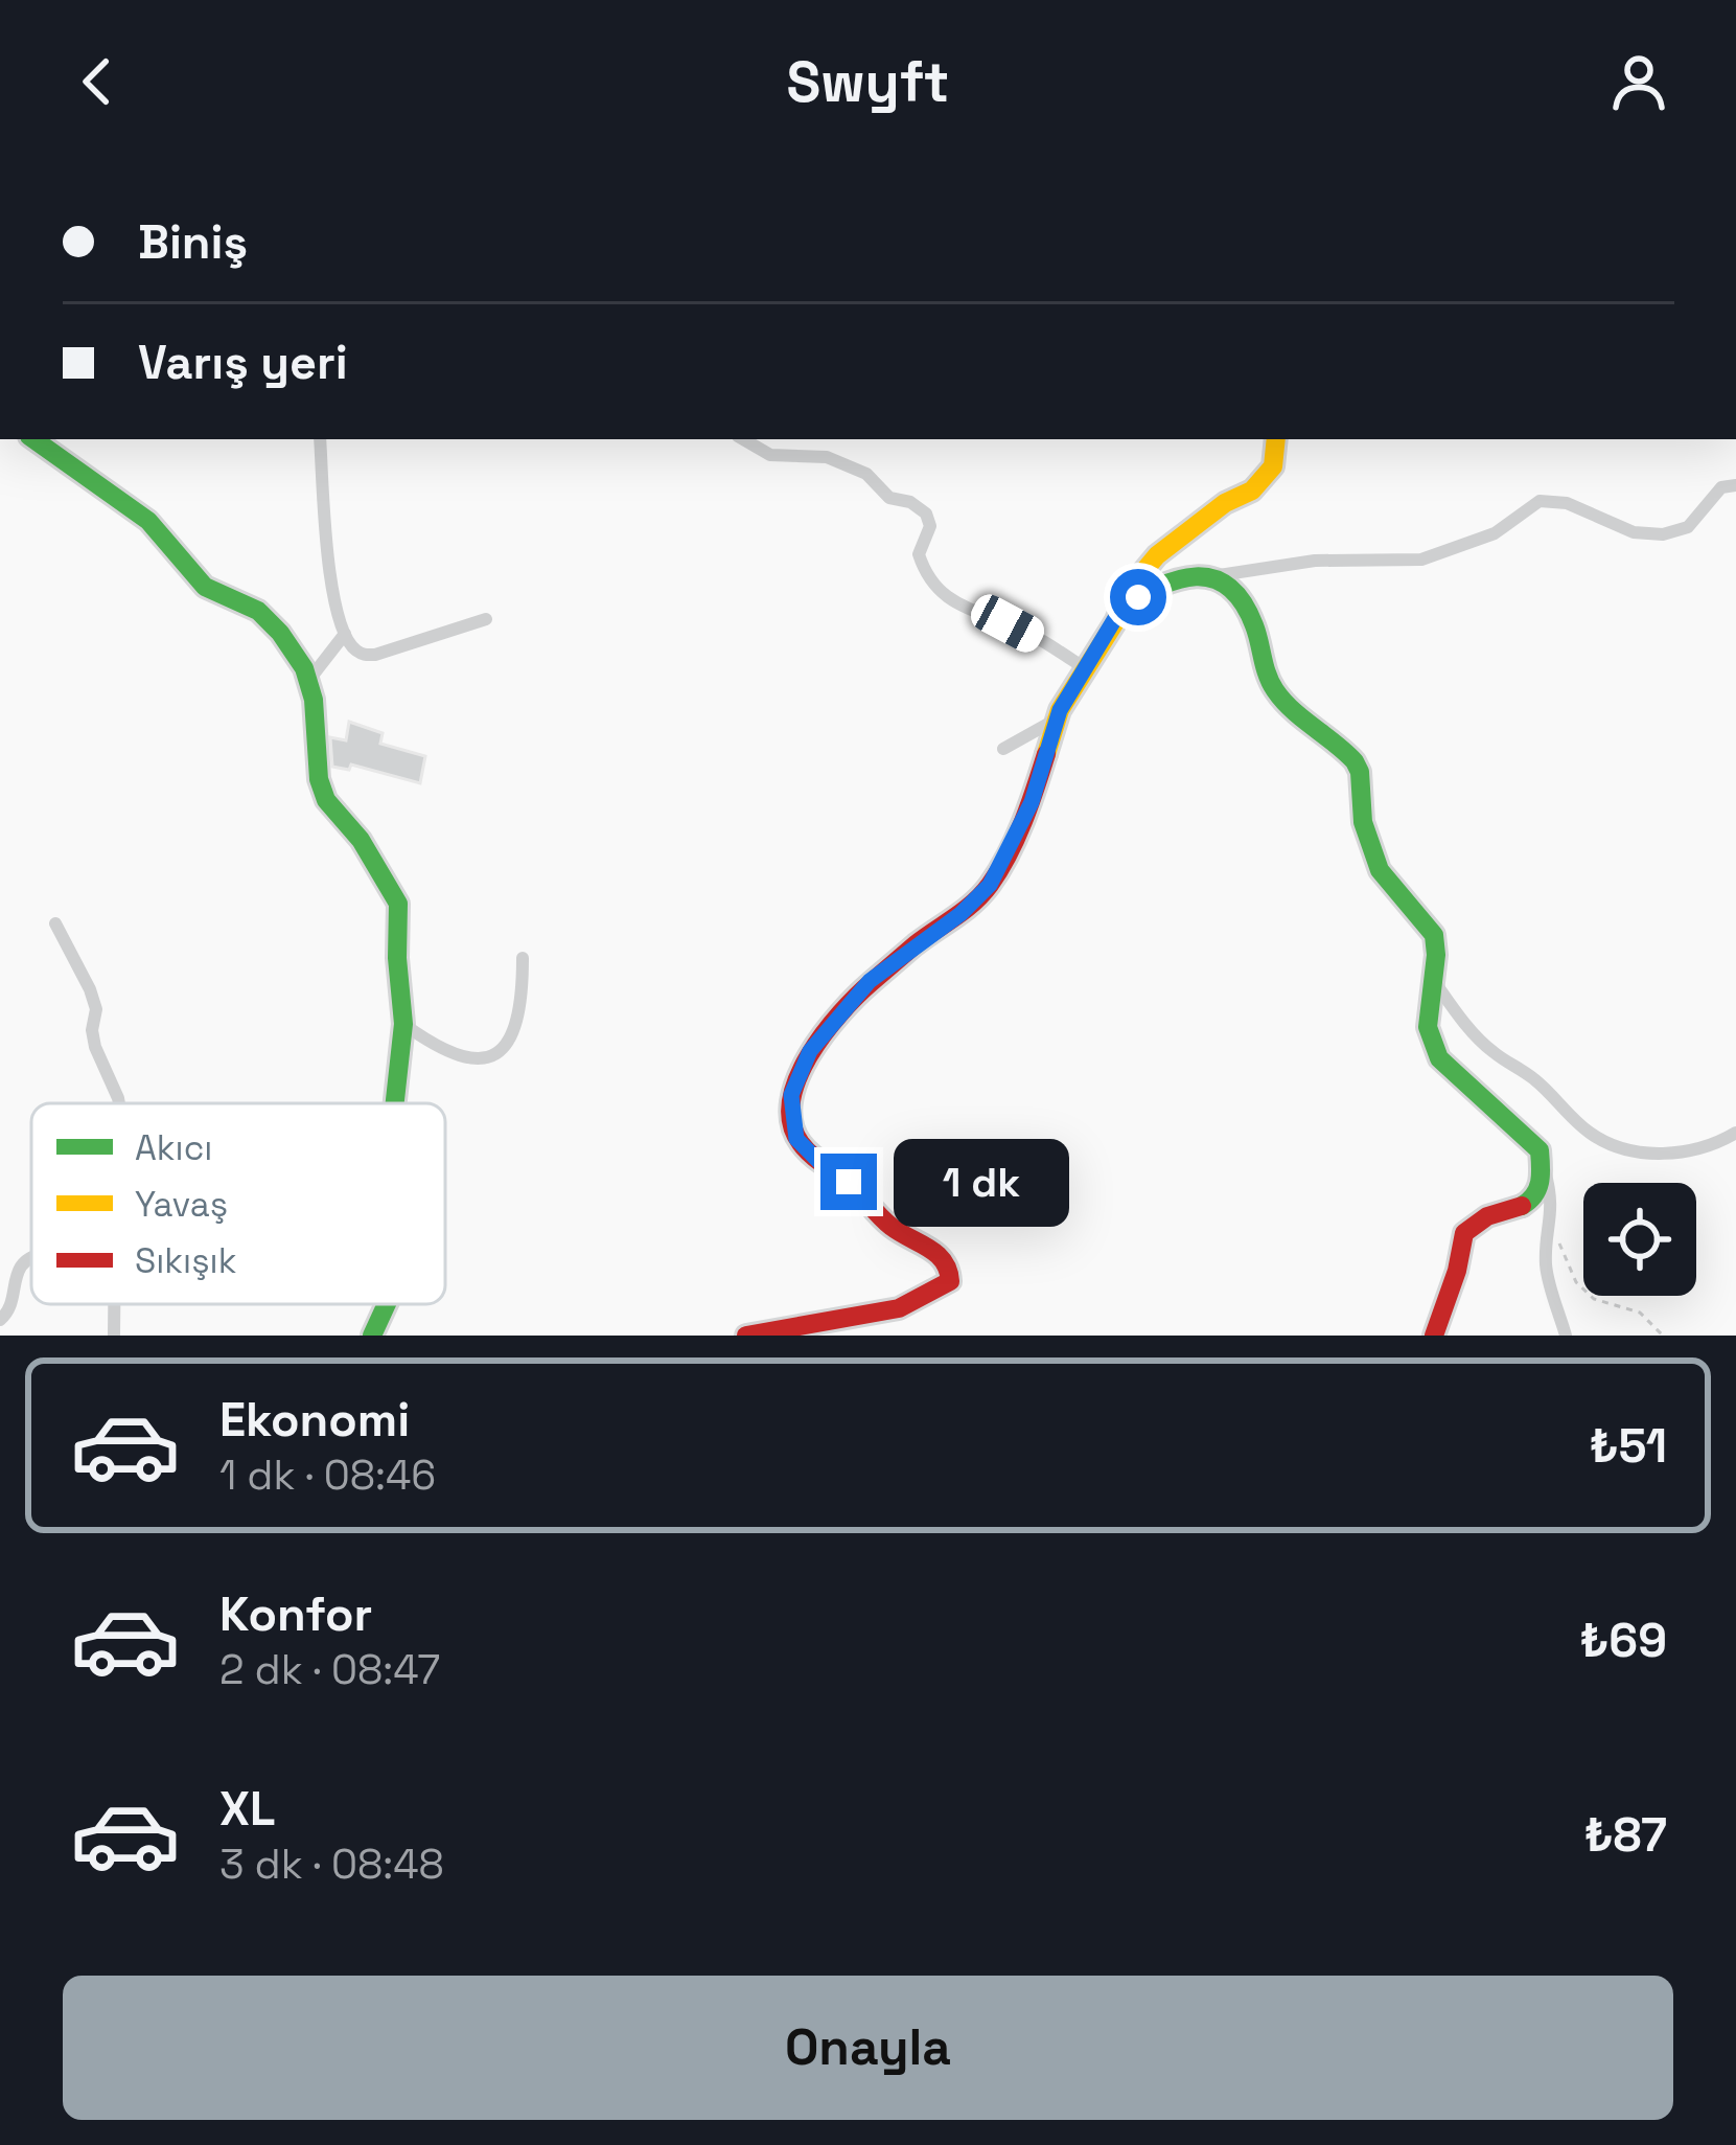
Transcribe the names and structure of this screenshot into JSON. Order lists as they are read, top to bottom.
{
  "legend": ["Akıcı", "Yavaş", "Sıkışık"],
  "page": {
    "header": "Swyft",
    "banner": ["Biniş", "Varış yeri"],
    "bubble": "1 dk",
    "list": [
      {
        "name": "Ekonomi",
        "note": "1 dk · 08:46",
        "value": "₺51"
      },
      {
        "name": "Konfor",
        "note": "2 dk · 08:47",
        "value": "₺69"
      },
      {
        "name": "XL",
        "note": "3 dk · 08:48",
        "value": "₺87"
      }
    ],
    "buttons": "Onayla"
  }
}
